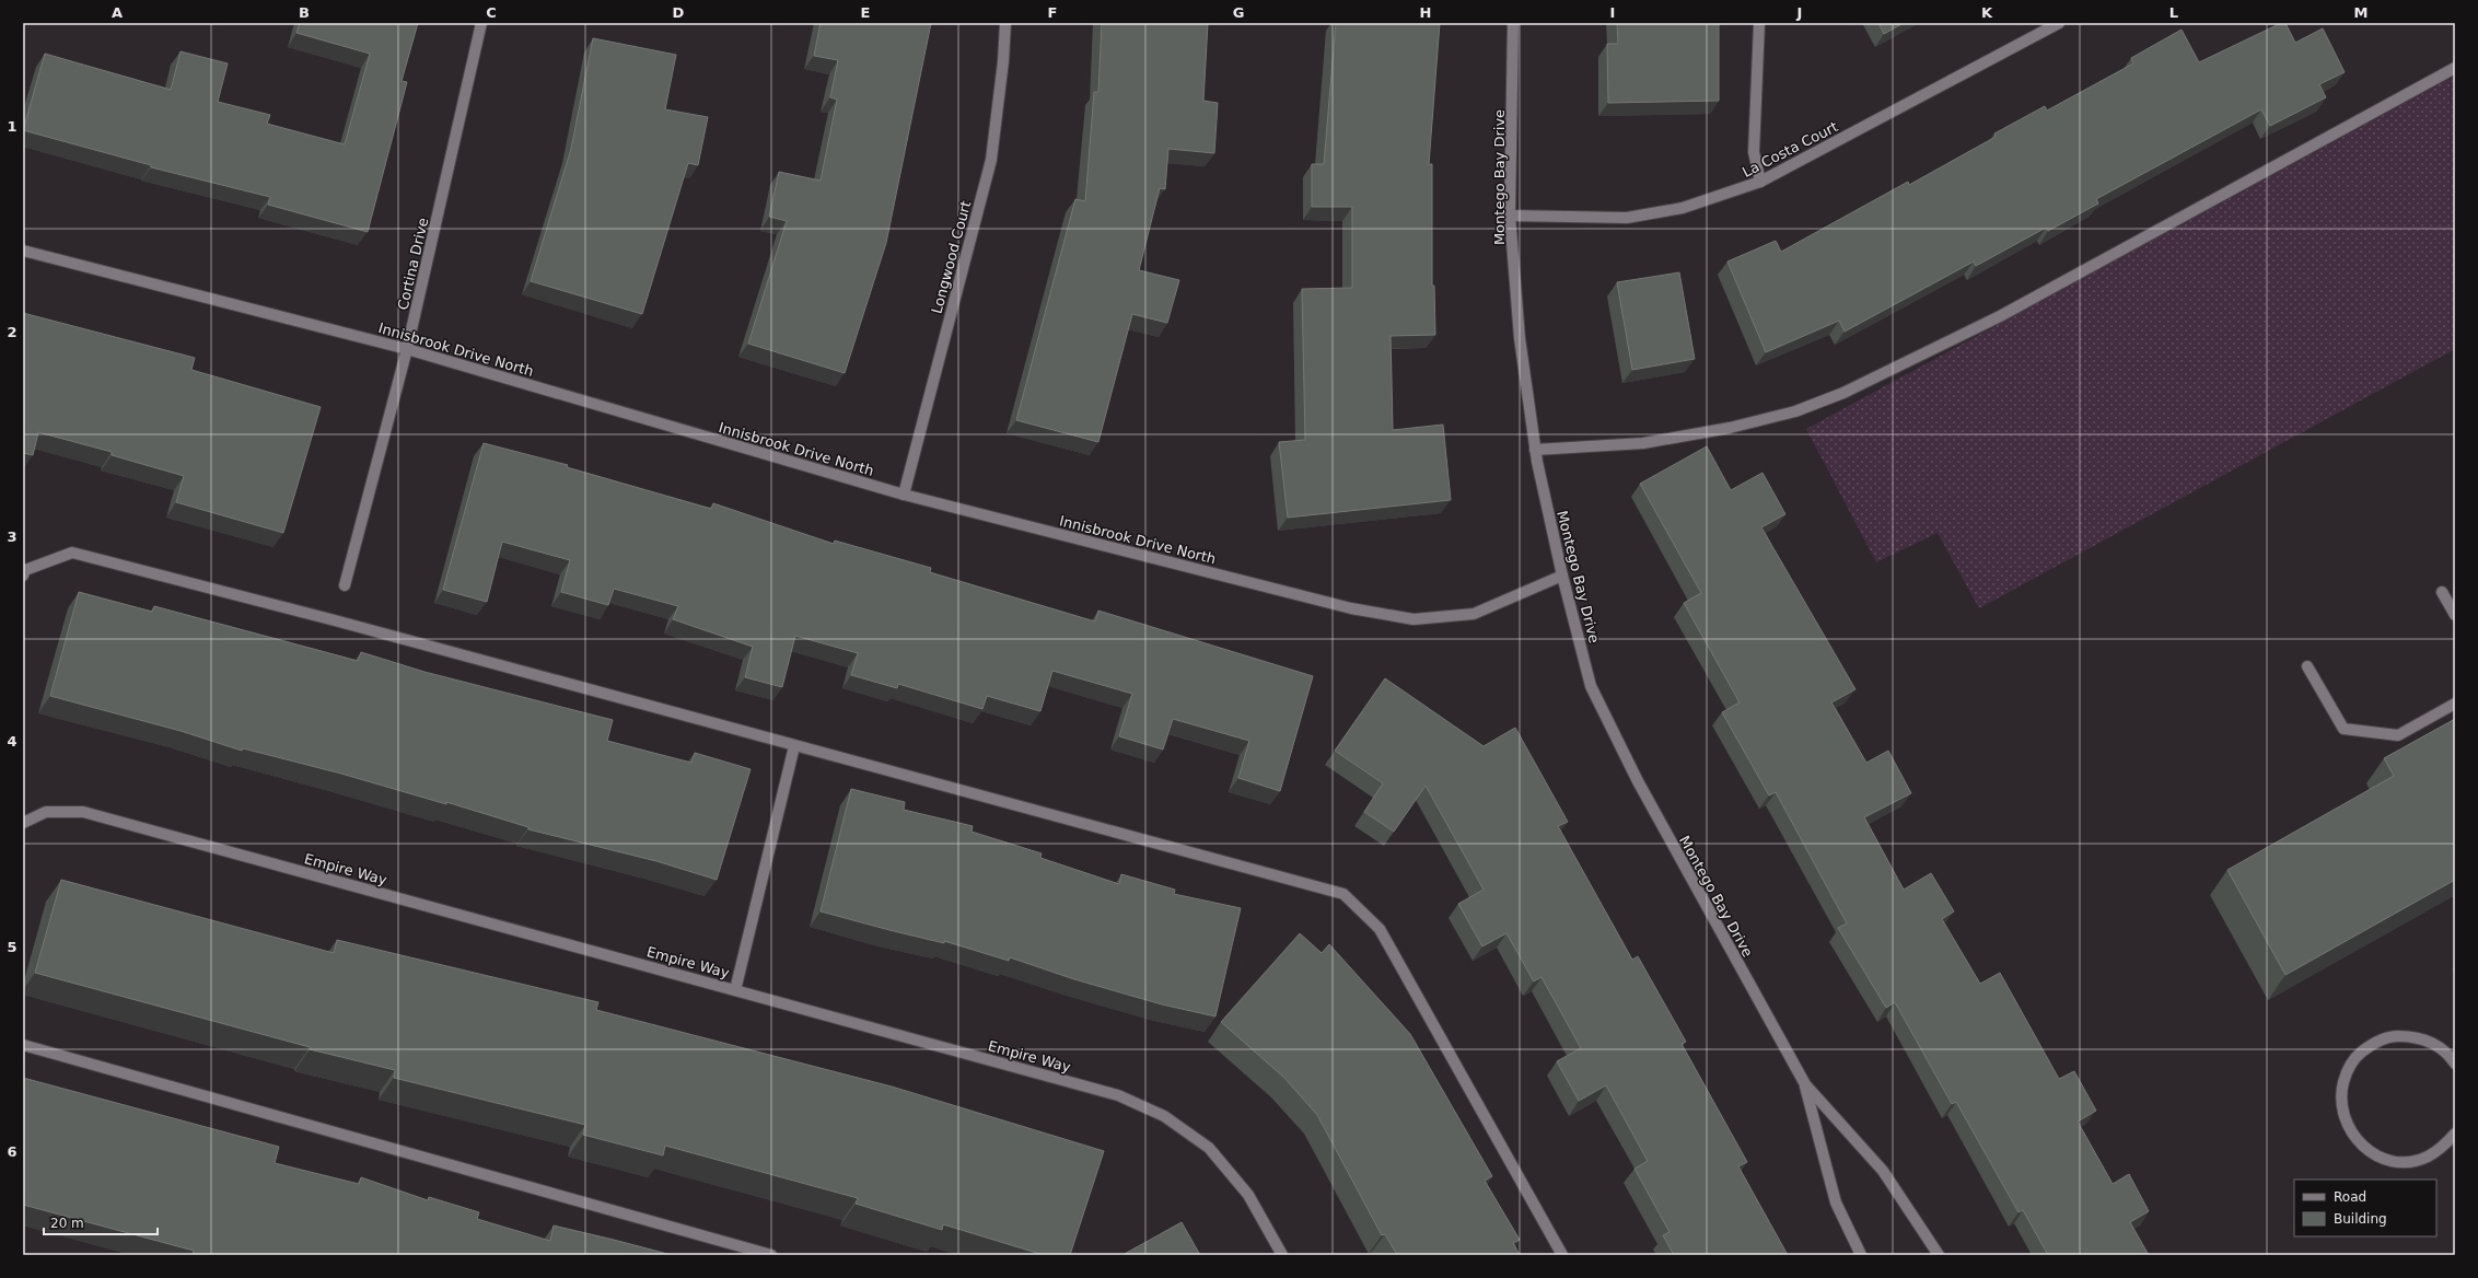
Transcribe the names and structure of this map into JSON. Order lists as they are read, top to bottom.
{
  "streets": {
    "street": [
      "La Costa Court",
      "Montego Bay Drive",
      "Longwood Court",
      "Cortina Drive",
      "Innisbrook Drive North",
      "Empire Way"
    ]
  },
  "crossings": [
    ["La Costa Court", "Montego Bay Drive"],
    ["Montego Bay Drive", "Innisbrook Drive North"],
    ["Longwood Court", "Innisbrook Drive North"],
    ["Cortina Drive", "Innisbrook Drive North"]
  ],
  "legend": ["Road", "Building"],
  "scale_bar": "20 m",
  "grid": {
    "columns": [
      "A",
      "B",
      "C",
      "D",
      "E",
      "F",
      "G",
      "H",
      "I",
      "J",
      "K",
      "L",
      "M"
    ],
    "rows": [
      "1",
      "2",
      "3",
      "4",
      "5",
      "6"
    ]
  }
}
